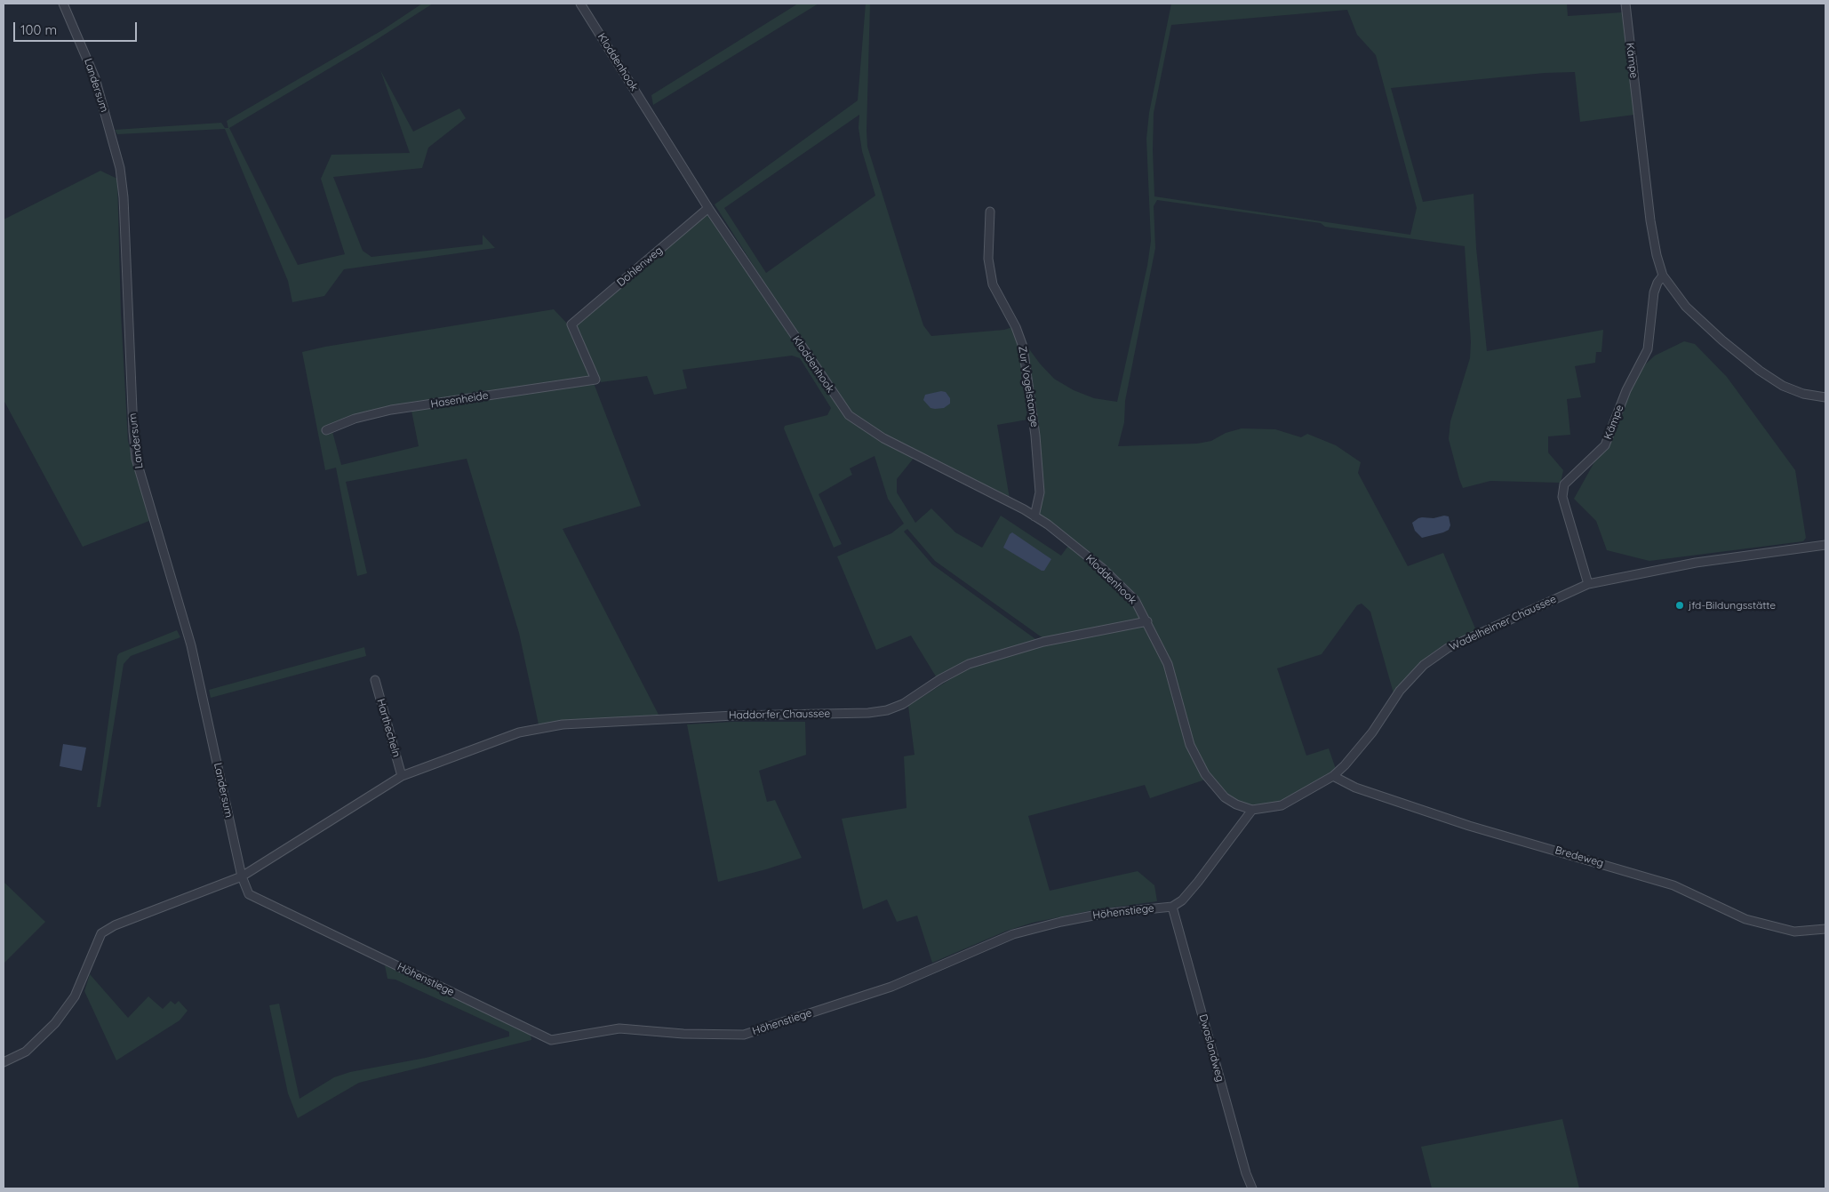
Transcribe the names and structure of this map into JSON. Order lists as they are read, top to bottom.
{
  "streets": {
    "street": [
      "Kämpe",
      "Kloddenhook",
      "Landersum",
      "Dohlenweg",
      "Zur Vogelstange",
      "Hasenheide",
      "Wadelheimer Chaussee",
      "Haddorfer Chaussee",
      "Harthecheln",
      "Bredeweg",
      "Höhenstiege",
      "Dwaslandweg"
    ]
  },
  "crossings": [
    ["Kämpe", "Wadelheimer Chaussee"],
    ["Kloddenhook", "Dohlenweg"],
    ["Kloddenhook", "Zur Vogelstange"],
    ["Kloddenhook", "Haddorfer Chaussee"],
    ["Landersum", "Höhenstiege"],
    ["Dohlenweg", "Hasenheide"],
    ["Wadelheimer Chaussee", "Bredeweg"],
    ["Haddorfer Chaussee", "Harthecheln"],
    ["Höhenstiege", "Dwaslandweg"]
  ],
  "places": ["jfd-Bildungsstätte"],
  "scale_bar": "100 m"
}
